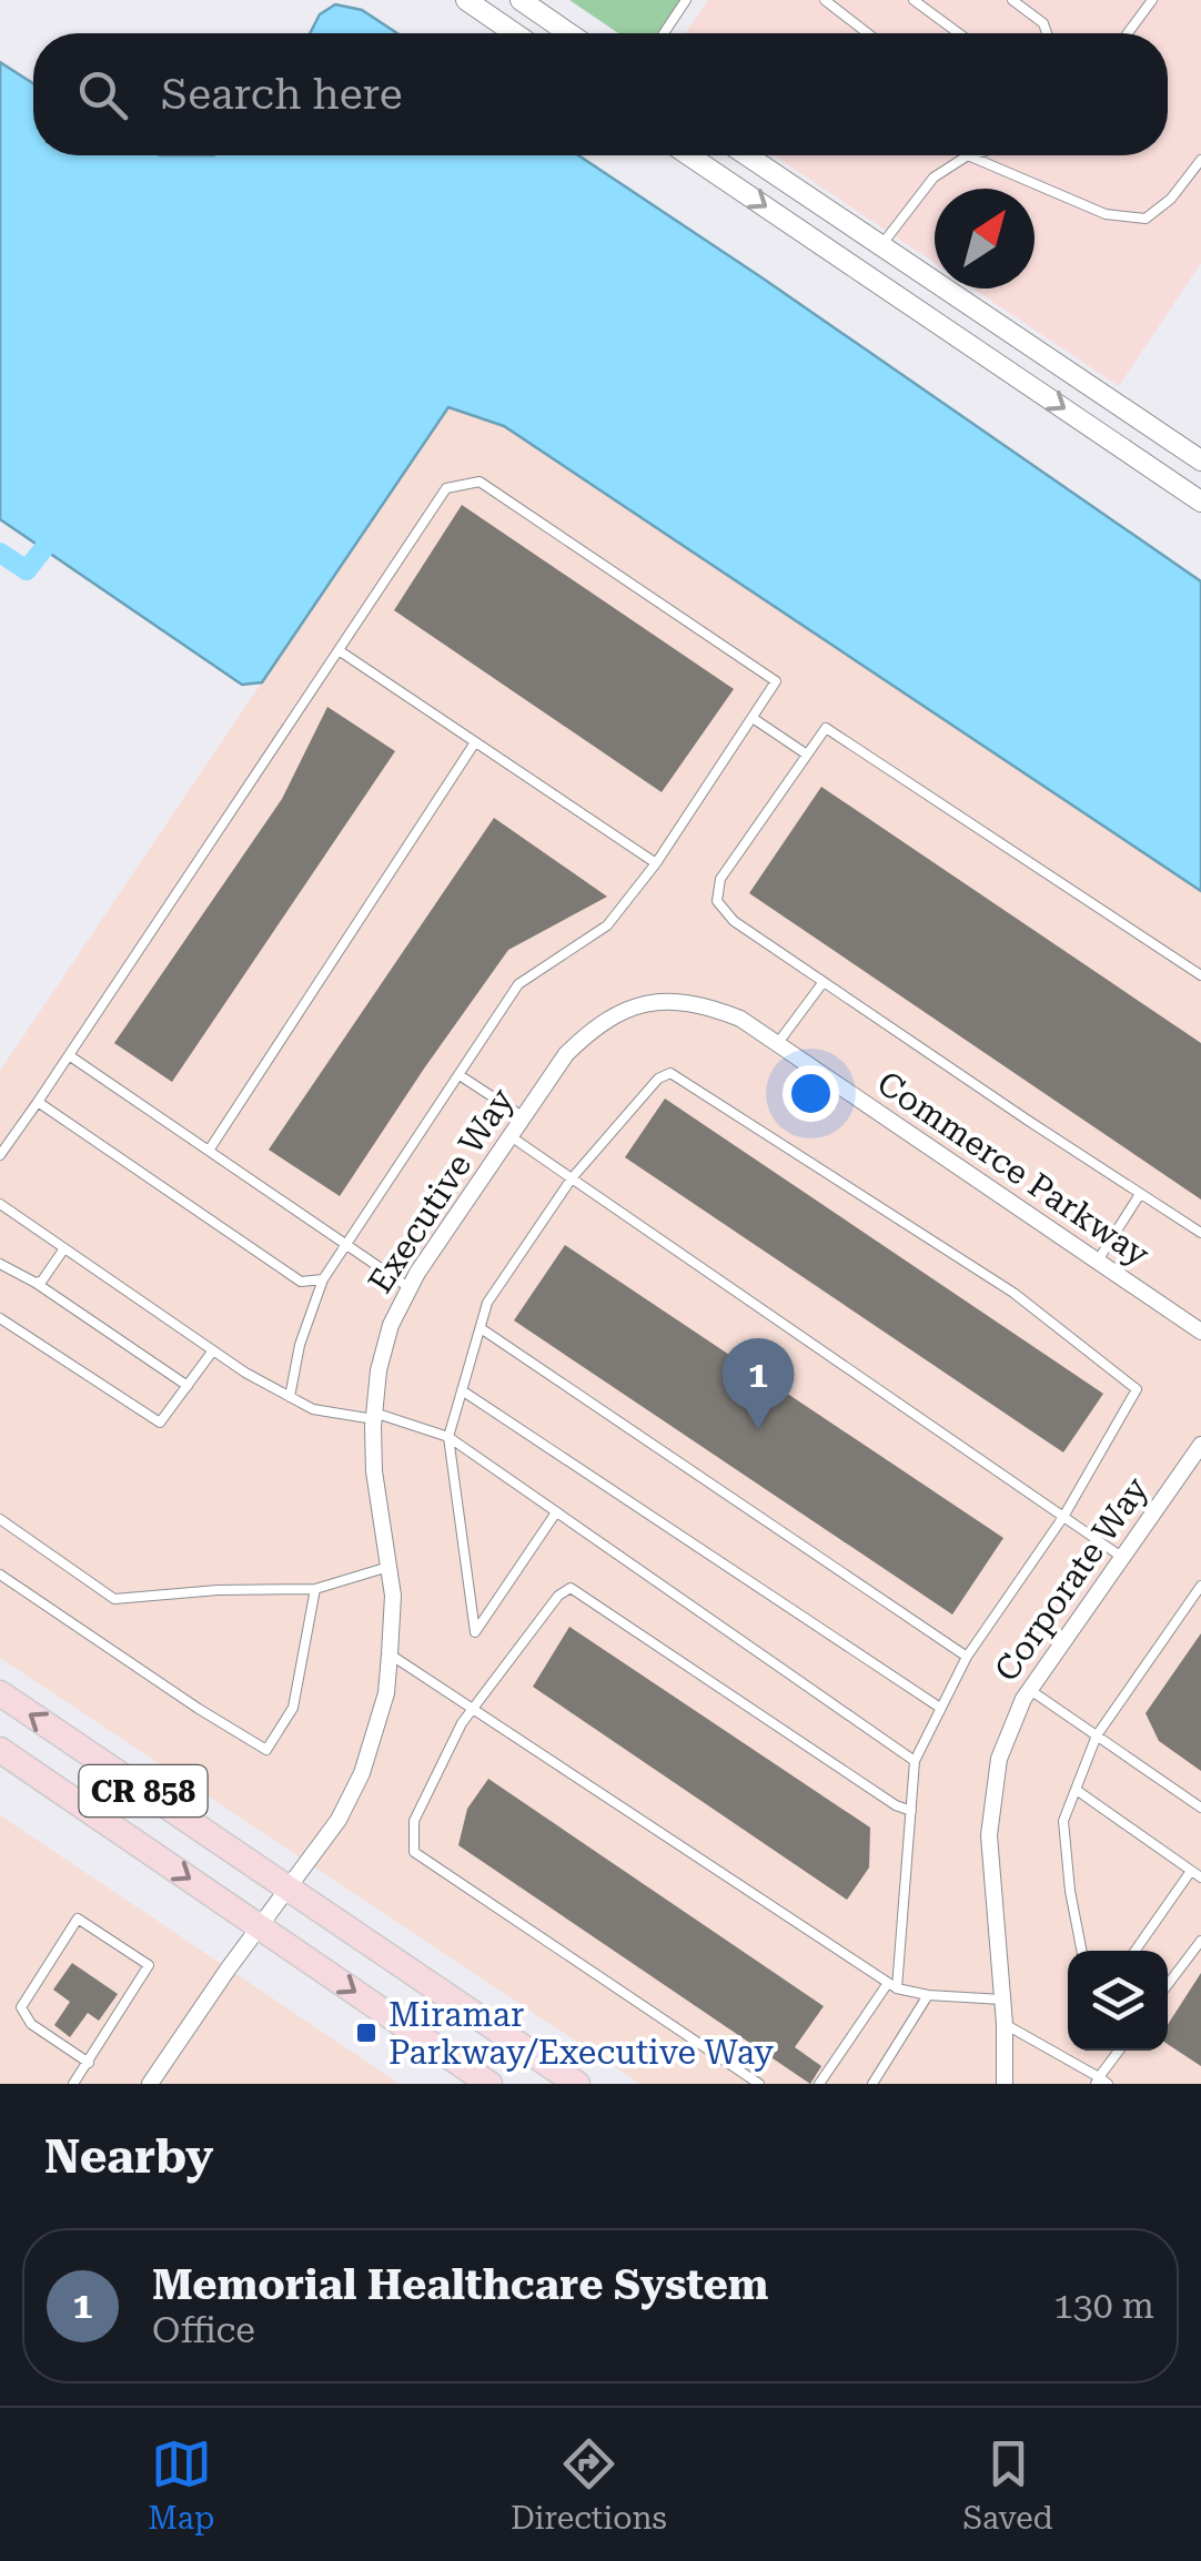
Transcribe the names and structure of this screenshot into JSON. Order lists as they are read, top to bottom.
{
  "streets": {
    "main road": ["CR 858"],
    "street": ["Commerce Parkway", "Executive Way", "Corporate Way"]
  },
  "crossings": [
    ["Commerce Parkway", "Executive Way"],
    ["Executive Way", "CR 858"]
  ],
  "places": {
    "transit": ["Miramar Parkway/Executive Way"]
  },
  "north": "top right",
  "page": {
    "search": "Search here",
    "pins": "1",
    "heading": "Nearby",
    "list": [
      {
        "mark": "1",
        "name": "Memorial Healthcare System",
        "note": "Office",
        "value": "130 m"
      }
    ],
    "nav": ["Map", "Directions", "Saved"]
  }
}
